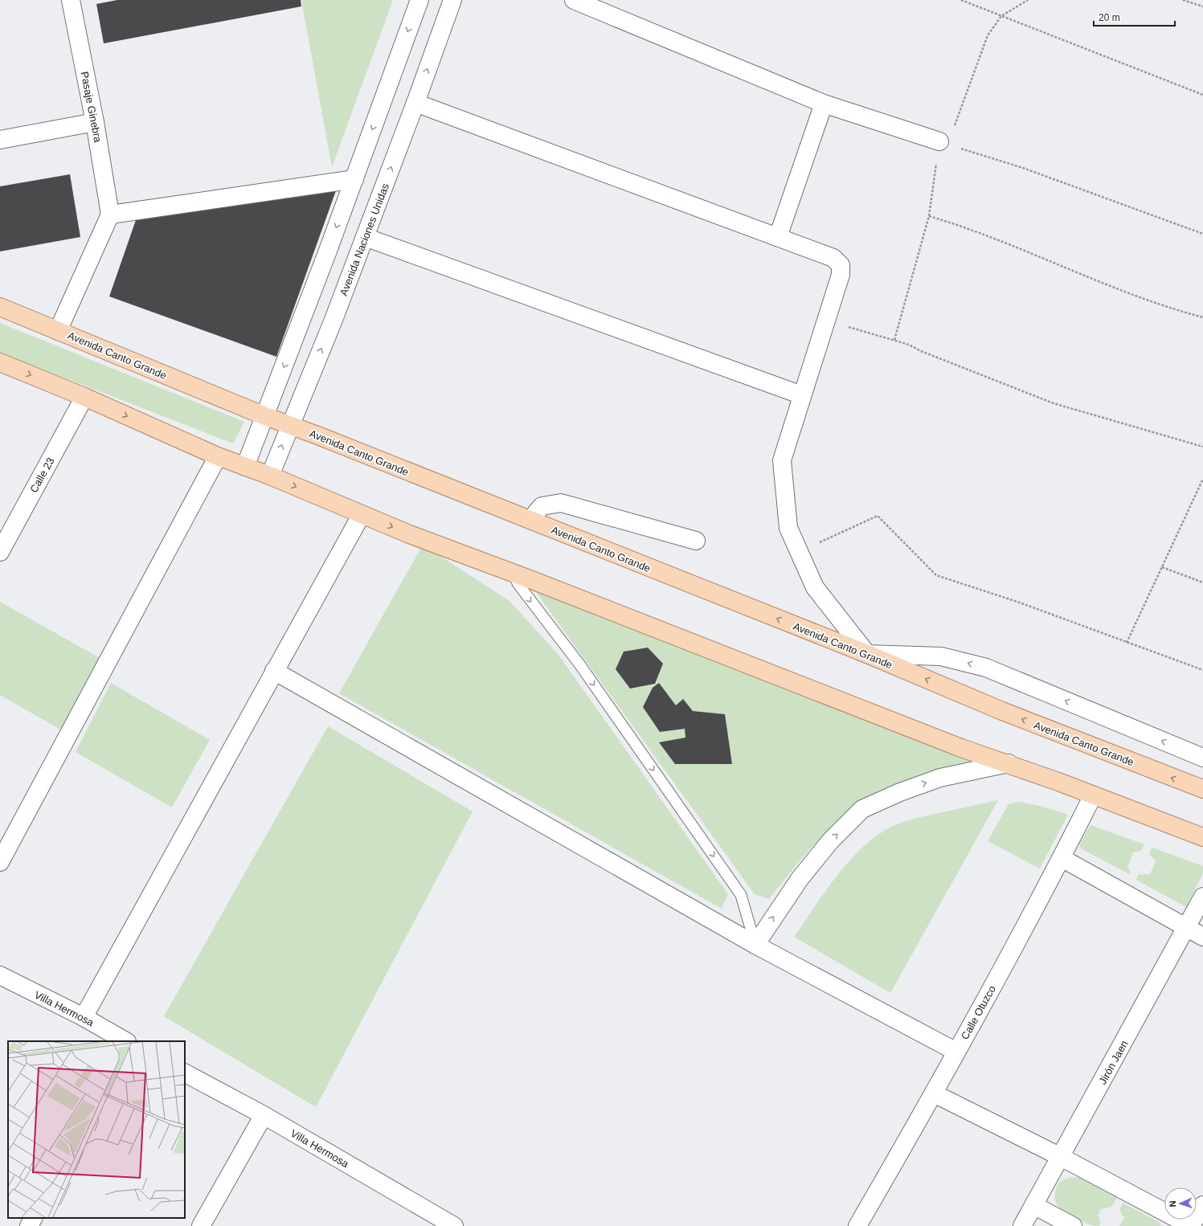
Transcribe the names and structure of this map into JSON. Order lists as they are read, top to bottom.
{
  "streets": {
    "main road": ["Avenida Canto Grande"],
    "street": [
      "Pasaje Ginebra",
      "Avenida Naciones Unidas",
      "Calle 23",
      "Villa Hermosa",
      "Calle Otuzco",
      "Jirón Jaen"
    ]
  },
  "crossings": [
    ["Avenida Naciones Unidas", "Avenida Canto Grande"]
  ],
  "scale_bar": "20 m",
  "north": "left"
}
